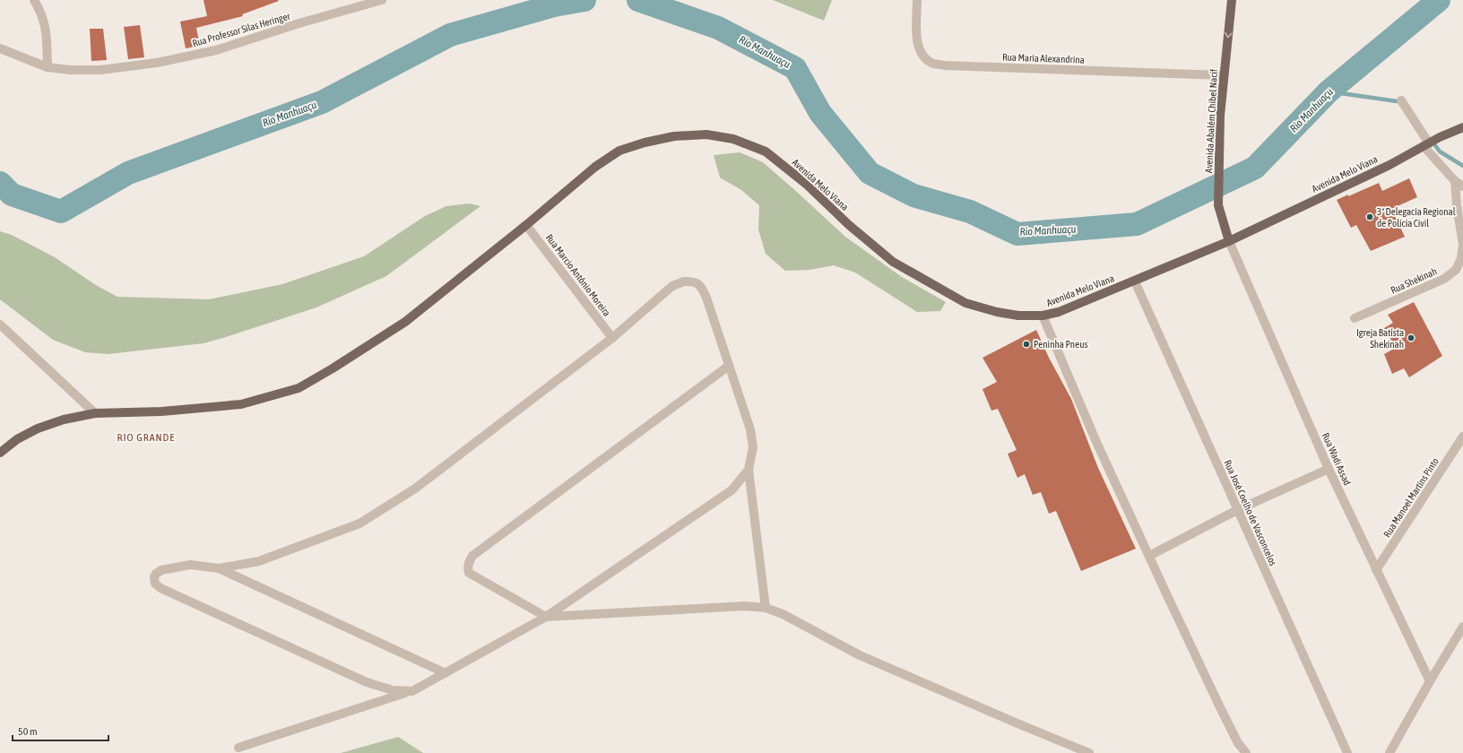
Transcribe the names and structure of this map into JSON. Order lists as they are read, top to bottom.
{
  "streets": {
    "main road": ["Avenida Abalém Chibel Nacif", "Avenida Melo Viana"],
    "street": [
      "Rua Professor Silas Heringer",
      "Rua Maria Alexandrina",
      "Rua Marcio Antônio Moreira",
      "Rua Shekinah",
      "Rua Wadi Assad",
      "Rua Manoel Martins Pinto",
      "Rua José Coelho de Vasconcelos"
    ]
  },
  "crossings": [
    ["Rua Maria Alexandrina", "Avenida Abalém Chibel Nacif"],
    ["Avenida Abalém Chibel Nacif", "Avenida Melo Viana"],
    ["Avenida Abalém Chibel Nacif", "Rua Wadi Assad"],
    ["Avenida Melo Viana", "Rua Marcio Antônio Moreira"],
    ["Avenida Melo Viana", "Rua Wadi Assad"],
    ["Avenida Melo Viana", "Rua José Coelho de Vasconcelos"],
    ["Rua Wadi Assad", "Rua Manoel Martins Pinto"]
  ],
  "districts": ["RIO GRANDE"],
  "water": ["Rio Manhuaçu"],
  "places": ["3ª Delegacia Regional de Polícia Civil", "Igreja Batista Shekinah", "Peninha Pneus"],
  "scale_bar": "50 m"
}
